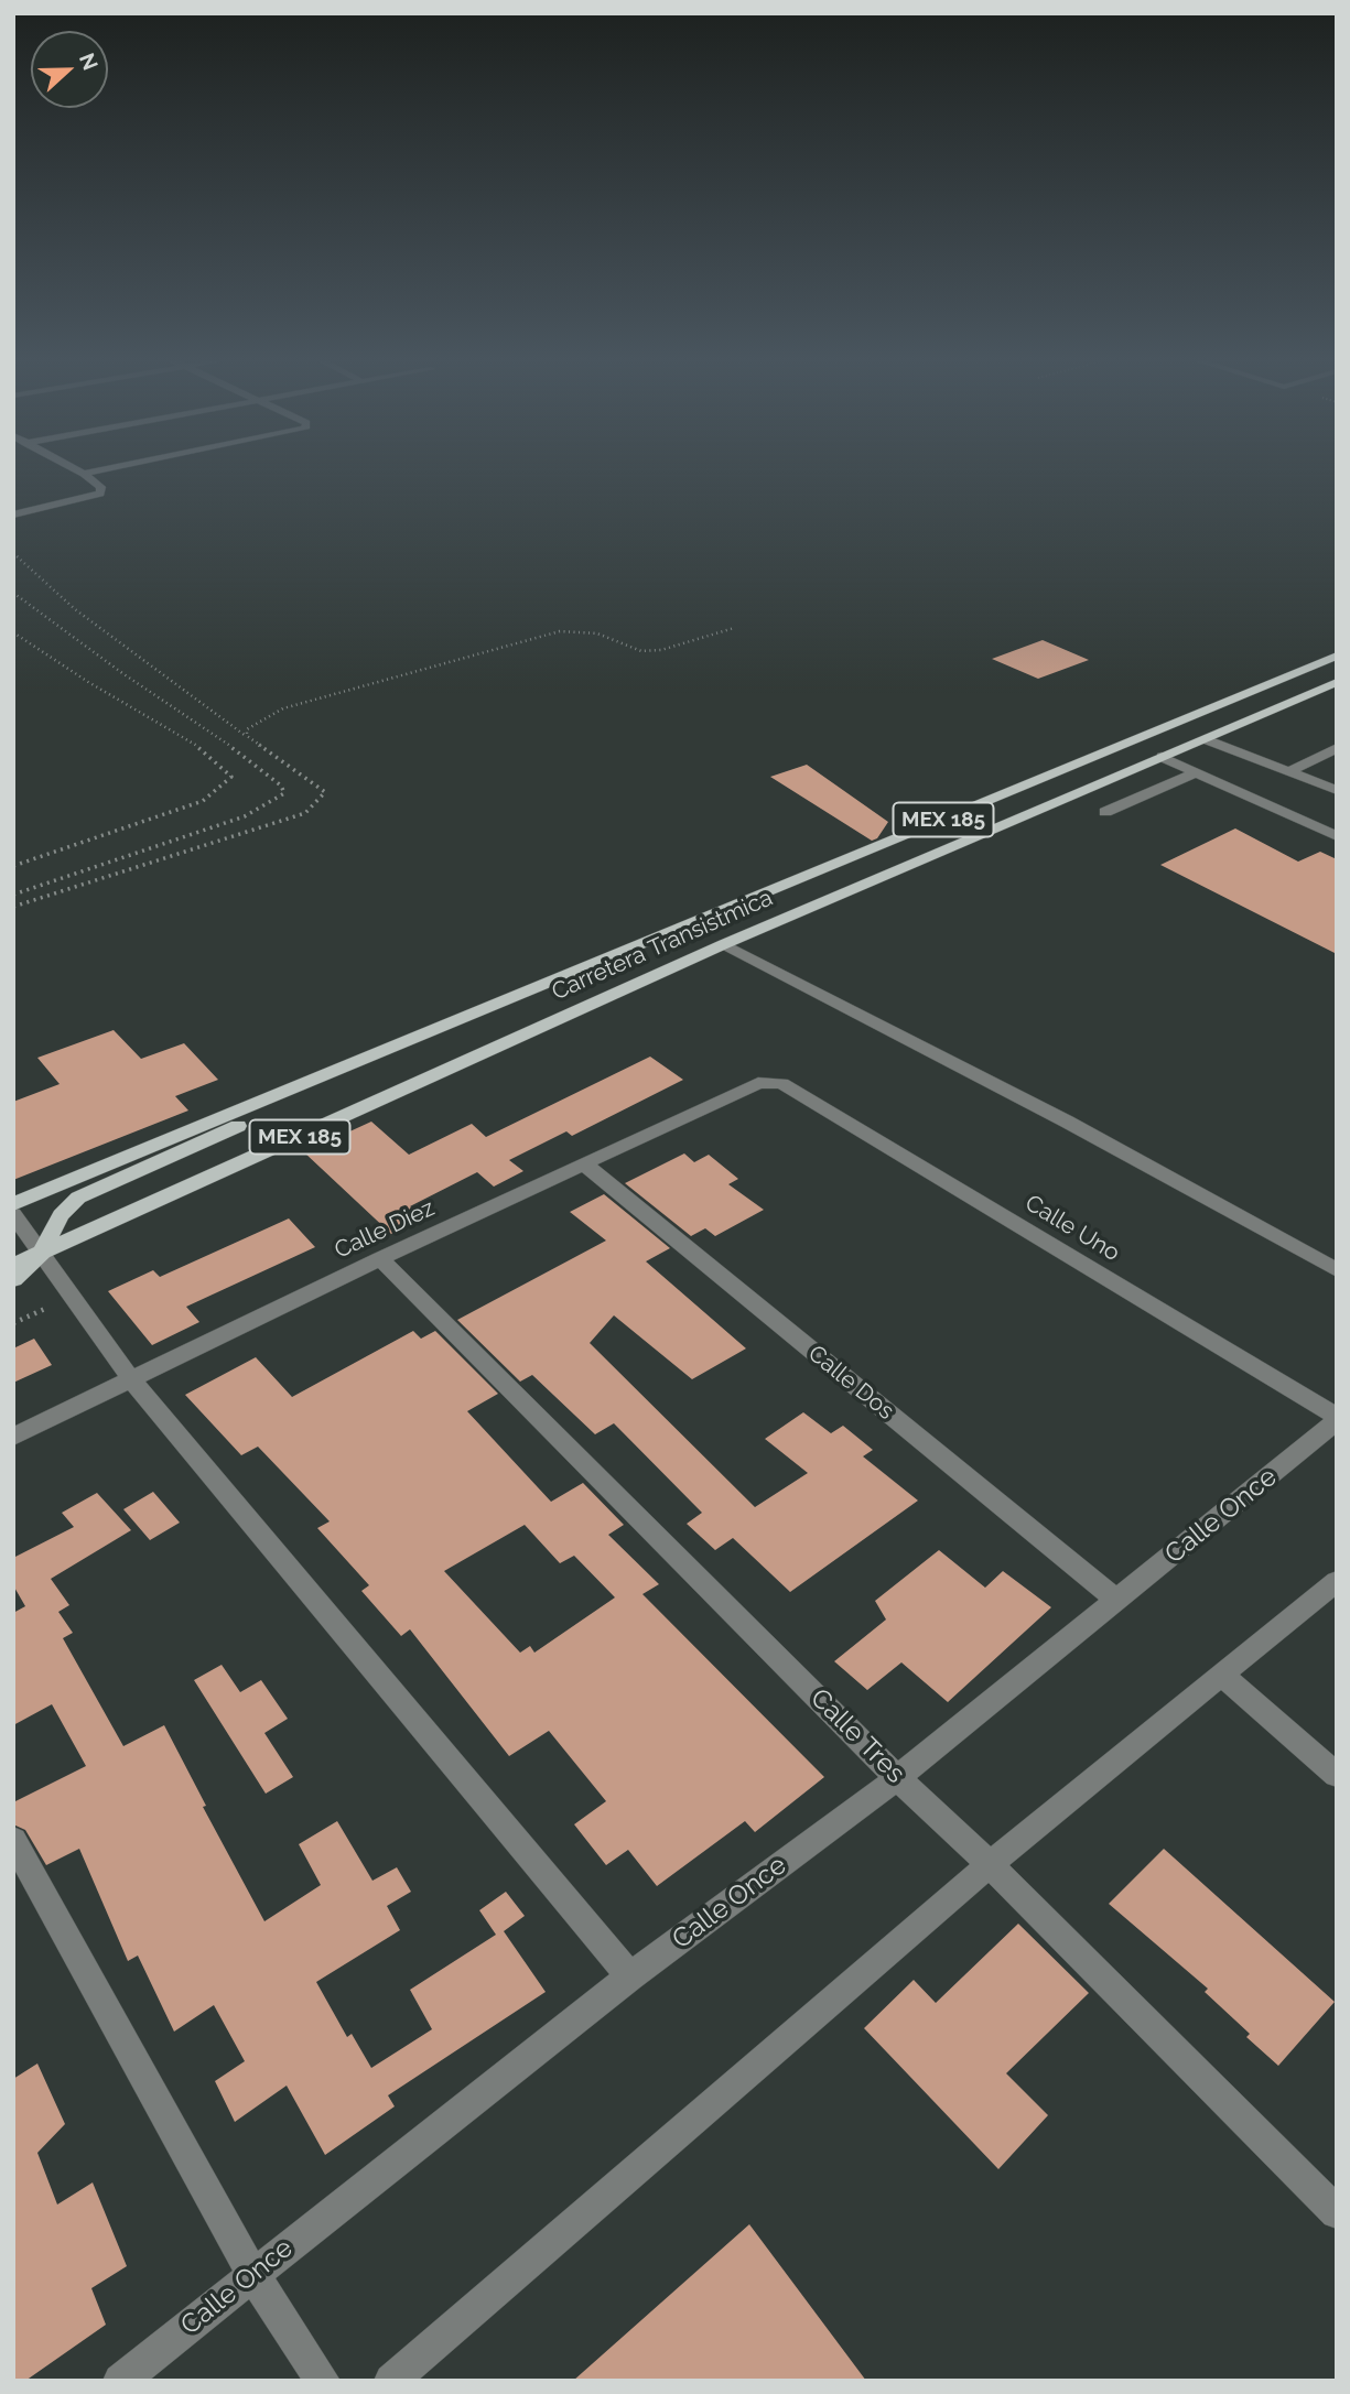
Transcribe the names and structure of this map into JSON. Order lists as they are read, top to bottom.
{
  "streets": {
    "main road": ["MEX 185", "Carretera Transistmica"],
    "street": [
      "Calle Uno",
      "Calle Diez",
      "Calle Dos",
      "Calle Once",
      "Calle Tres"
    ]
  },
  "crossings": [
    ["Calle Uno", "Calle Diez"],
    ["Calle Uno", "Calle Once"],
    ["Calle Diez", "Calle Dos"],
    ["Calle Diez", "Calle Tres"],
    ["Calle Dos", "Calle Once"],
    ["Calle Once", "Calle Tres"]
  ],
  "north": "right"
}
